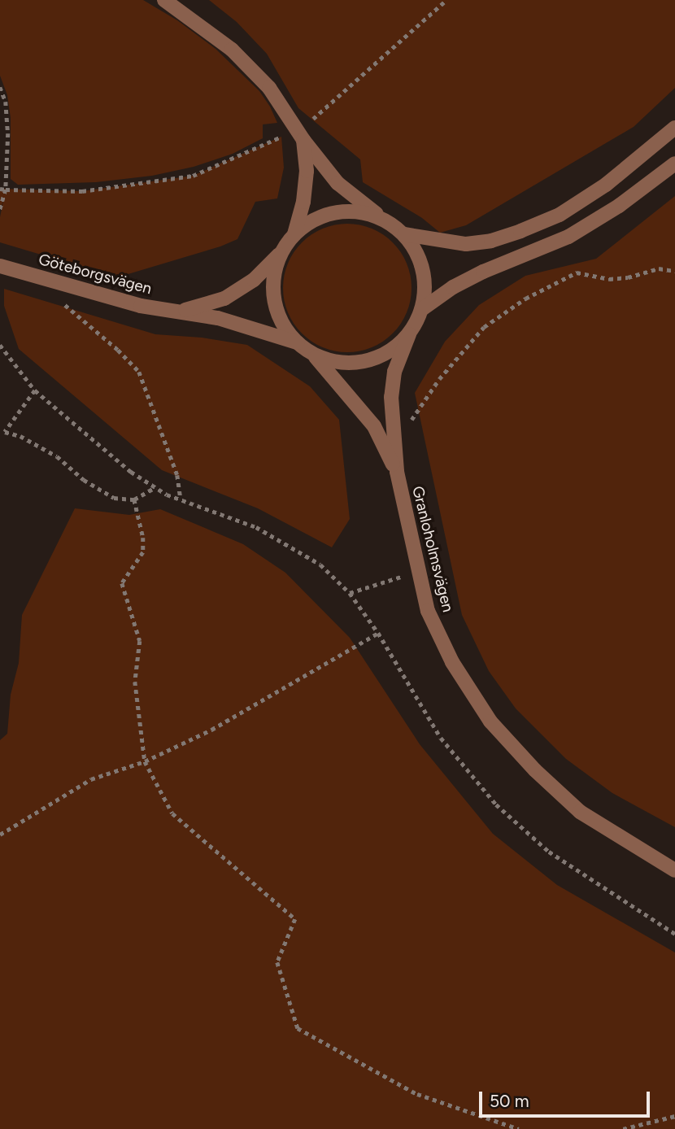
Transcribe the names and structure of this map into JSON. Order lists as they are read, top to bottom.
{
  "streets": {
    "street": ["Göteborgsvägen", "Granloholmsvägen"]
  },
  "crossings": [
    ["Göteborgsvägen", "Granloholmsvägen"]
  ],
  "scale_bar": "50 m"
}
